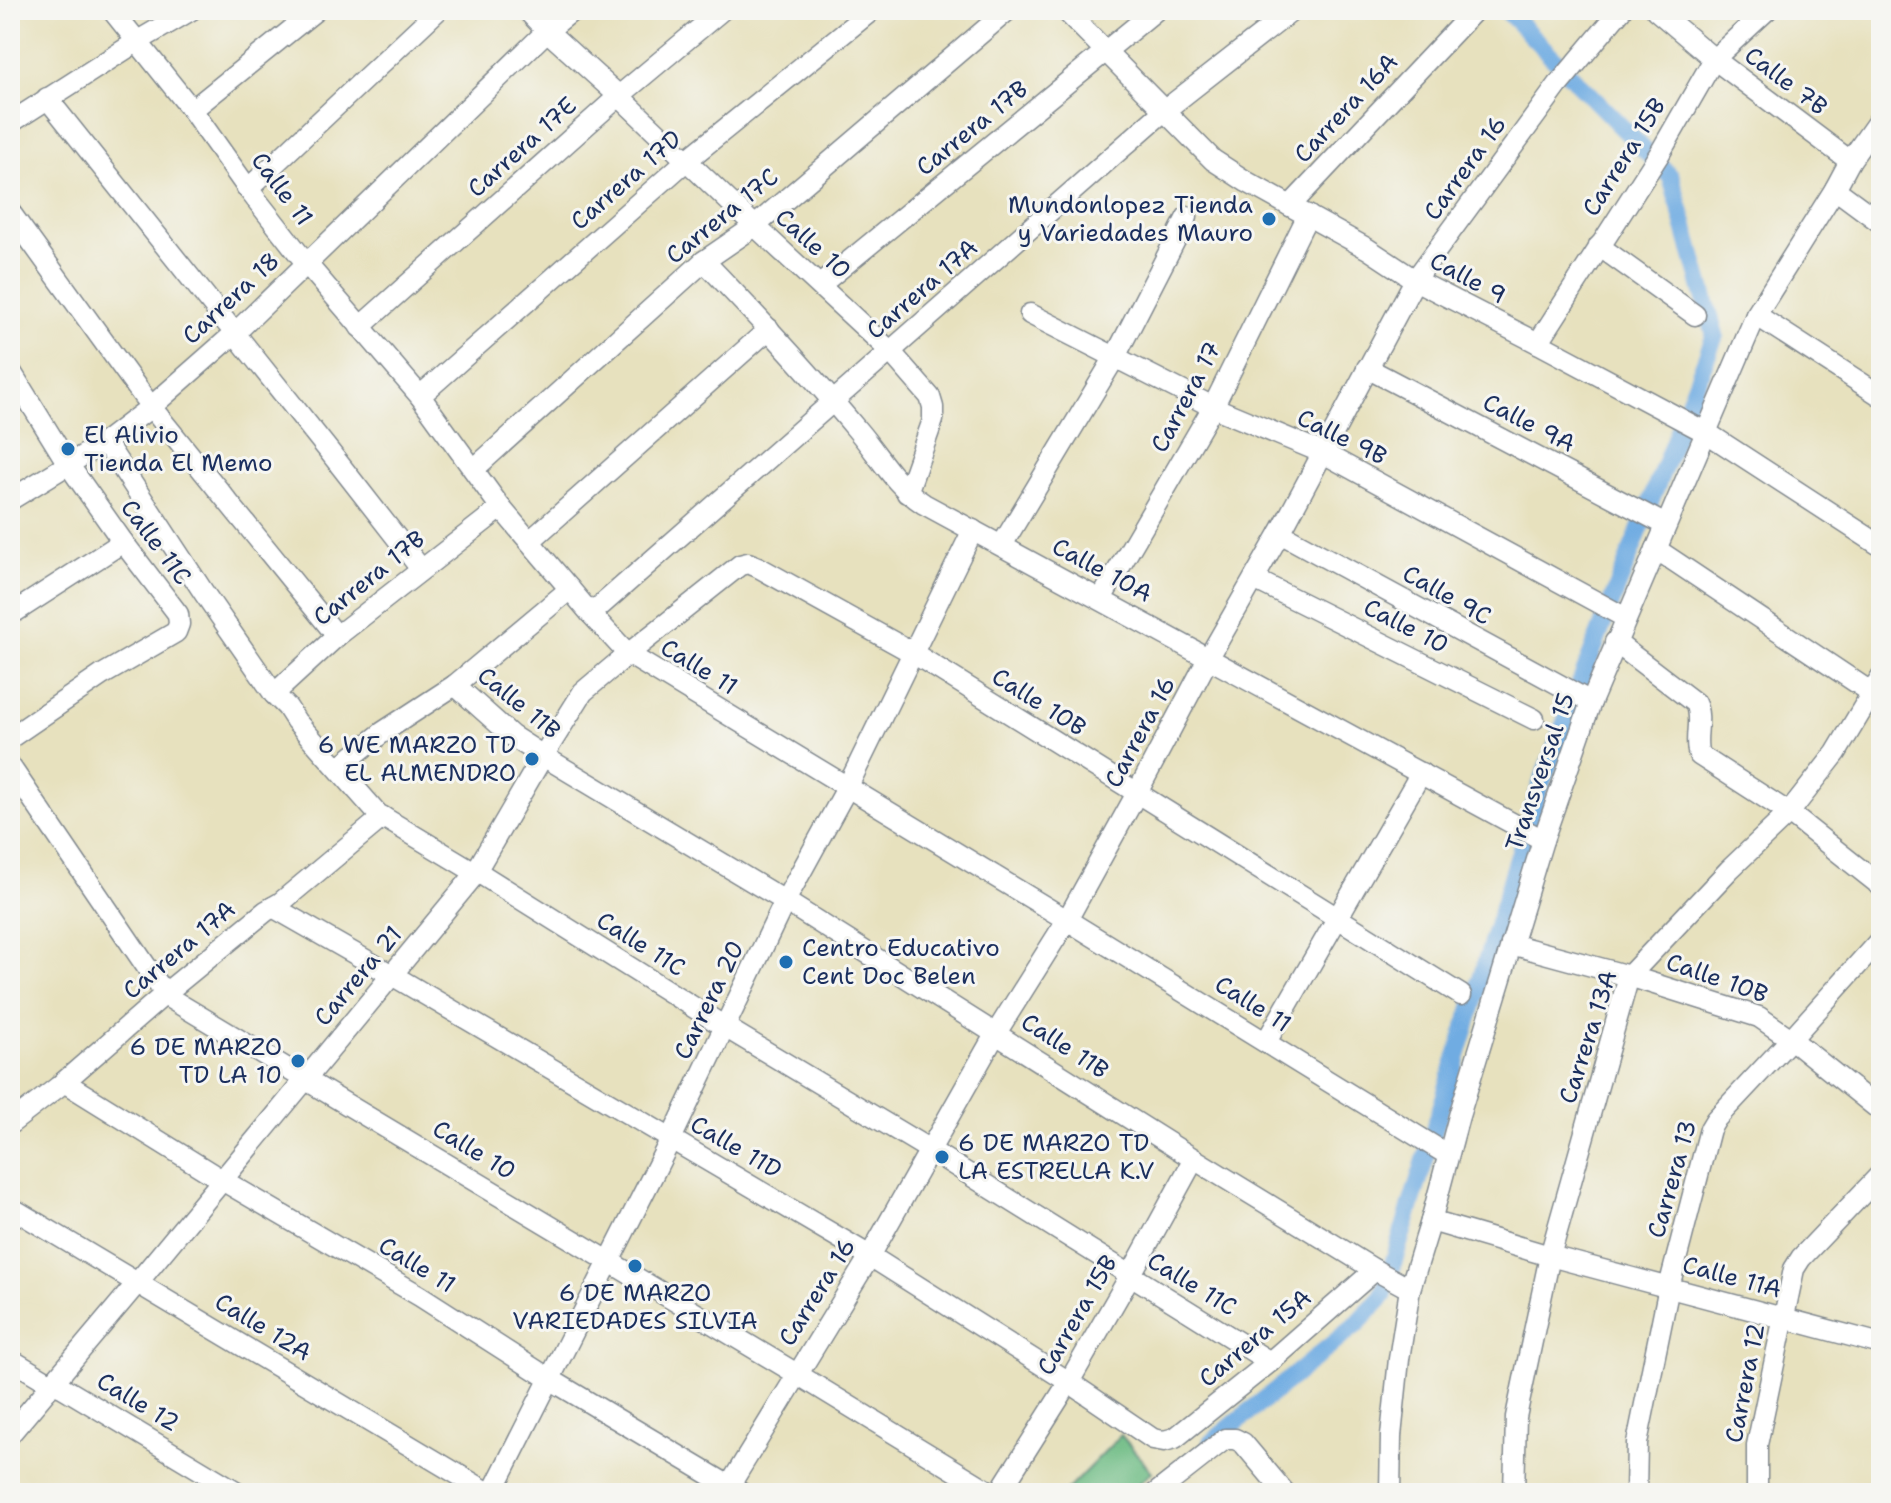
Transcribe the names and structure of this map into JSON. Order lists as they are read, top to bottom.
{
  "streets": {
    "street": [
      "Calle 7B",
      "Carrera 16A",
      "Carrera 17B",
      "Carrera 17E",
      "Carrera 15B",
      "Carrera 16",
      "Carrera 17D",
      "Calle 11",
      "Carrera 17C",
      "Calle 10",
      "Calle 9",
      "Carrera 17A",
      "Carrera 18",
      "Carrera 17",
      "Calle 9A",
      "Calle 9B",
      "Calle 11C",
      "Calle 10A",
      "Calle 9C",
      "Calle 10B",
      "Calle 11B",
      "Transversal 15",
      "Carrera 21",
      "Carrera 20",
      "Carrera 13A",
      "Calle 11D",
      "Carrera 13",
      "Calle 11A",
      "Calle 12A",
      "Carrera 15A",
      "Carrera 12",
      "Calle 12"
    ]
  },
  "crossings": [
    ["Calle 7B", "Carrera 15B"],
    ["Calle 7B", "Transversal 15"],
    ["Carrera 16A", "Calle 9"],
    ["Carrera 16A", "Carrera 17"],
    ["Carrera 17B", "Calle 11"],
    ["Carrera 17B", "Calle 10"],
    ["Carrera 17B", "Calle 9"],
    ["Carrera 17B", "Calle 11C"],
    ["Carrera 17E", "Calle 11"],
    ["Carrera 17E", "Calle 10"],
    ["Carrera 15B", "Calle 9"],
    ["Carrera 15B", "Calle 11C"],
    ["Carrera 15B", "Calle 11B"],
    ["Carrera 15B", "Calle 11D"],
    ["Carrera 16", "Calle 11"],
    ["Carrera 16", "Calle 10"],
    ["Carrera 16", "Calle 9"],
    ["Carrera 16", "Calle 9A"],
    ["Carrera 16", "Calle 9B"],
    ["Carrera 16", "Calle 11C"],
    ["Carrera 16", "Calle 10A"],
    ["Carrera 16", "Calle 9C"],
    ["Carrera 16", "Calle 10B"],
    ["Carrera 16", "Calle 11B"],
    ["Carrera 16", "Calle 11D"],
    ["Carrera 17D", "Calle 11"],
    ["Carrera 17D", "Calle 10"],
    ["Calle 11", "Carrera 17C"],
    ["Calle 11", "Carrera 17A"],
    ["Calle 11", "Carrera 18"],
    ["Calle 11", "Transversal 15"],
    ["Calle 11", "Carrera 21"],
    ["Calle 11", "Carrera 20"],
    ["Carrera 17C", "Calle 10"],
    ["Carrera 17C", "Calle 10A"],
    ["Calle 10", "Carrera 17A"],
    ["Calle 10", "Carrera 18"],
    ["Calle 10", "Calle 10A"],
    ["Calle 10", "Carrera 21"],
    ["Calle 10", "Carrera 20"],
    ["Calle 9", "Carrera 17A"],
    ["Calle 9", "Carrera 17"],
    ["Calle 9", "Transversal 15"],
    ["Carrera 17A", "Calle 11C"],
    ["Carrera 17A", "Calle 10A"],
    ["Carrera 17A", "Calle 11D"],
    ["Carrera 18", "Calle 11C"],
    ["Carrera 17", "Calle 9B"],
    ["Carrera 17", "Calle 10A"],
    ["Calle 9A", "Transversal 15"],
    ["Calle 9B", "Transversal 15"],
    ["Calle 11C", "Carrera 21"],
    ["Calle 11C", "Carrera 20"],
    ["Calle 11C", "Carrera 15A"],
    ["Calle 10A", "Transversal 15"],
    ["Calle 10A", "Carrera 20"],
    ["Calle 9C", "Transversal 15"],
    ["Calle 10B", "Transversal 15"],
    ["Calle 10B", "Carrera 21"],
    ["Calle 10B", "Carrera 20"],
    ["Calle 10B", "Carrera 13A"],
    ["Calle 10B", "Carrera 13"],
    ["Calle 11B", "Transversal 15"],
    ["Calle 11B", "Carrera 21"],
    ["Calle 11B", "Carrera 20"],
    ["Calle 11B", "Carrera 15A"],
    ["Transversal 15", "Calle 11A"],
    ["Transversal 15", "Carrera 15A"],
    ["Carrera 21", "Calle 11D"],
    ["Carrera 21", "Calle 12A"],
    ["Carrera 21", "Calle 12"],
    ["Carrera 20", "Calle 11D"],
    ["Carrera 20", "Calle 12A"],
    ["Carrera 13A", "Calle 11A"],
    ["Calle 11D", "Carrera 15A"],
    ["Carrera 13", "Calle 11A"],
    ["Calle 11A", "Carrera 12"]
  ],
  "places": [
    "Mundonlopez Tienda y Variedades Mauro",
    "El Alivio Tienda El Memo",
    "6 WE MARZO TD EL ALMENDRO",
    "Centro Educativo Cent Doc Belen",
    "6 DE MARZO TD LA 10",
    "6 DE MARZO TD LA ESTRELLA K.V",
    "6 DE MARZO VARIEDADES SILVIA"
  ]
}
